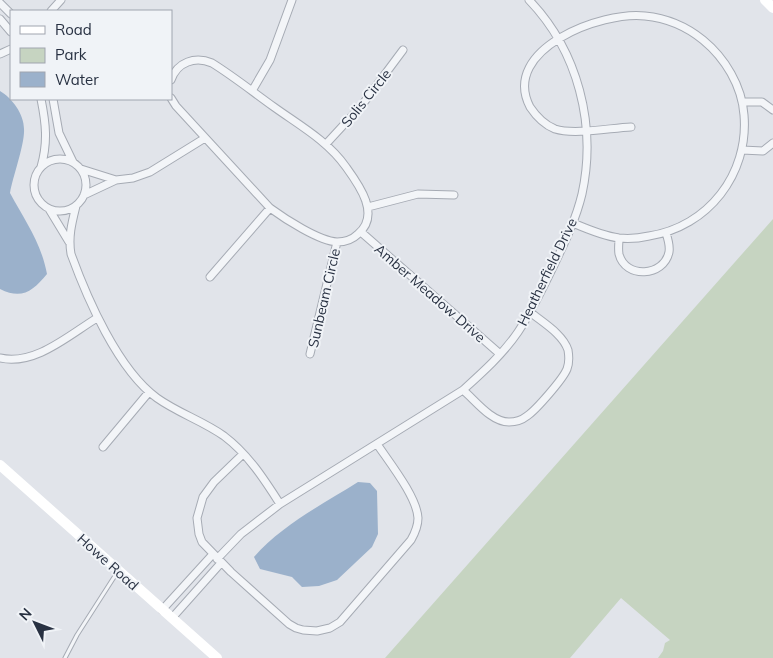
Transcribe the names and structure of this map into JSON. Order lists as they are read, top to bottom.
{
  "streets": {
    "street": [
      "Solis Circle",
      "Heatherfield Drive",
      "Amber Meadow Drive",
      "Sunbeam Circle",
      "Howe Road"
    ]
  },
  "crossings": [
    ["Heatherfield Drive", "Amber Meadow Drive"],
    ["Heatherfield Drive", "Howe Road"]
  ],
  "legend": ["Road", "Park", "Water"],
  "north": "top left"
}
